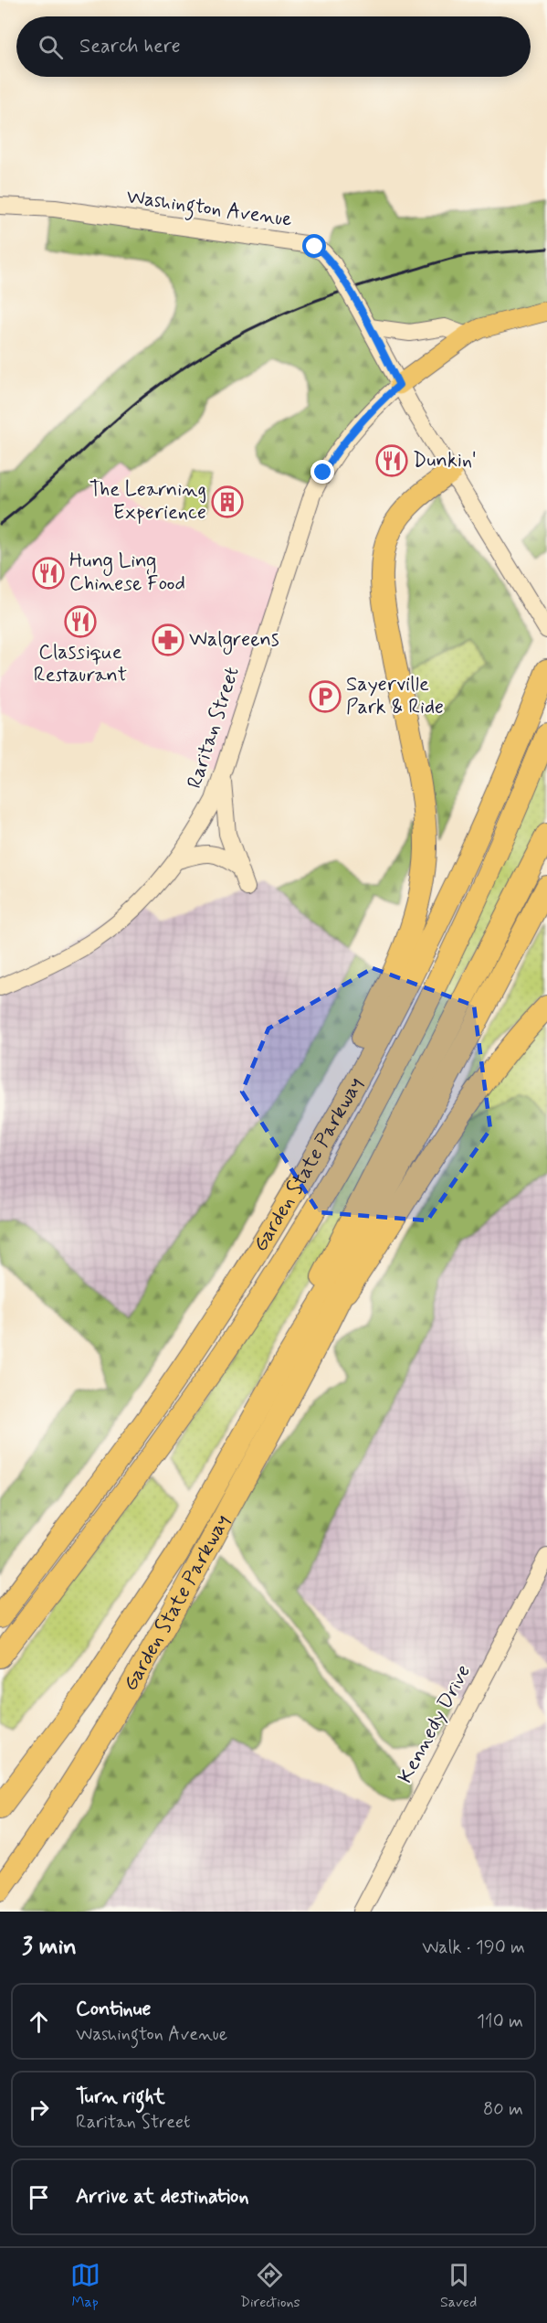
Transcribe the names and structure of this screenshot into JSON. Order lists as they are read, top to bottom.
{
  "streets": {
    "highway": ["Garden State Parkway"],
    "street": ["Washington Avenue", "Raritan Street", "Kennedy Drive"]
  },
  "crossings": [
    ["Washington Avenue", "Raritan Street"]
  ],
  "places": {
    "restaurant": ["Dunkin'", "Hung Ling Chinese Food", "Classique Restaurant"],
    "building": ["The Learning Experience"],
    "pharmacy": ["Walgreens"],
    "parking": ["Sayerville Park & Ride"]
  },
  "page": {
    "search": "Search here",
    "heading": ["3 min", "Walk · 190 m"],
    "list": [
      ["Continue", "Washington Avenue", "110 m"],
      ["Turn right", "Raritan Street", "80 m"],
      "Arrive at destination"
    ],
    "nav": ["Map", "Directions", "Saved"]
  }
}
